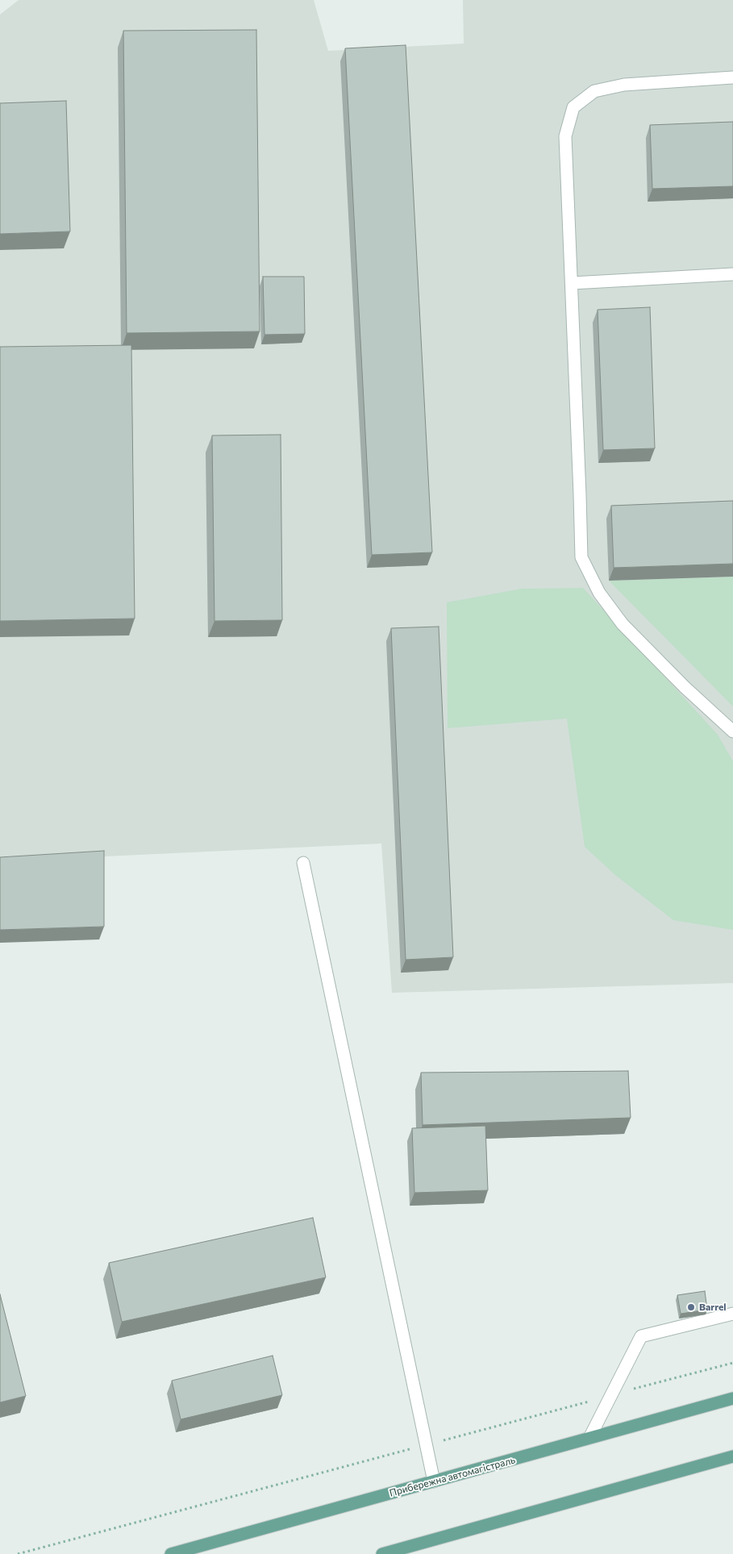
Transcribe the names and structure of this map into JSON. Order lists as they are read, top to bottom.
{
  "streets": {
    "main road": ["Прибережна автомагістраль"]
  },
  "places": ["Barrel"]
}
